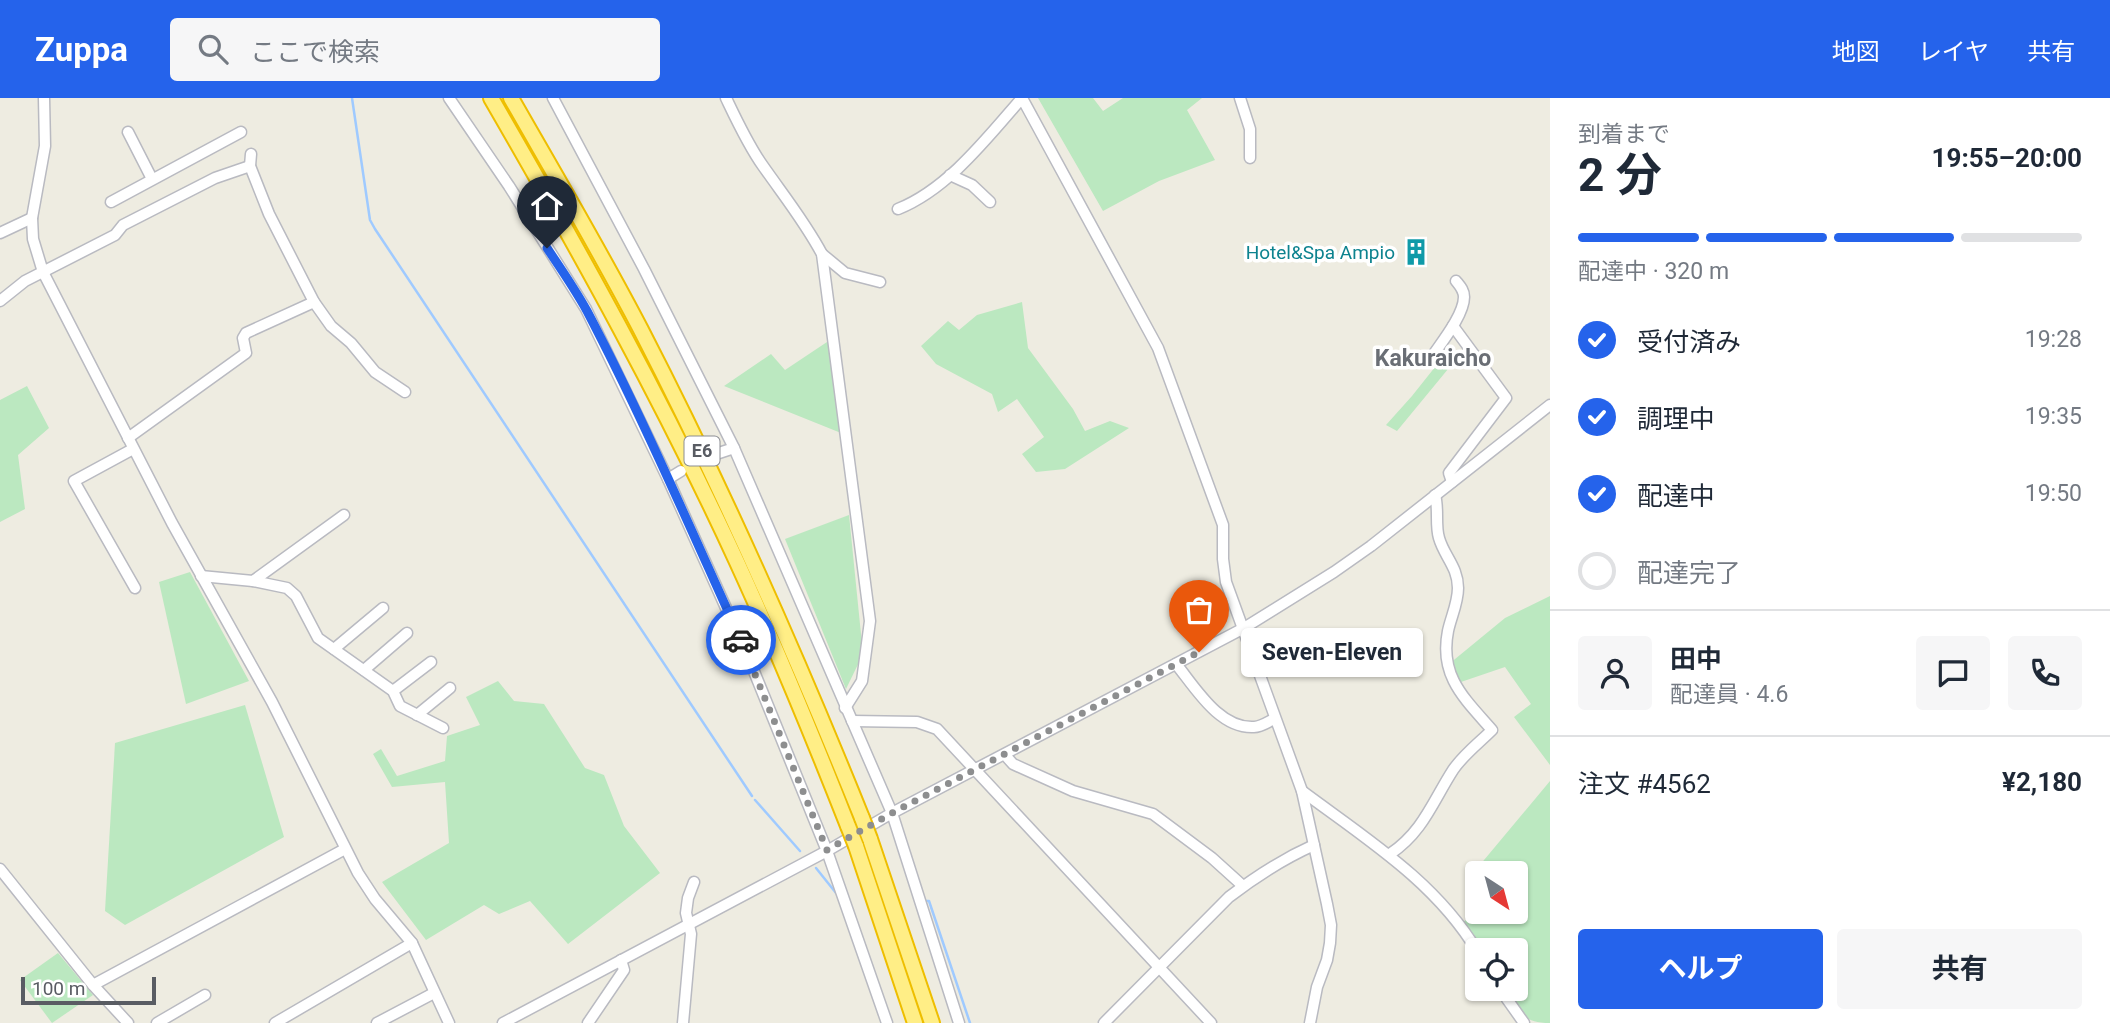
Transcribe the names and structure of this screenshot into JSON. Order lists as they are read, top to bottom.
{
  "streets": {
    "highway": ["E6"]
  },
  "districts": ["Kakuraicho"],
  "places": {
    "building": ["Hotel&Spa Ampio"],
    "other": ["Seven-Eleven"]
  },
  "scale_bar": "100 m",
  "north": "bottom right",
  "page": {
    "header": "Zuppa",
    "search": "ここで検索",
    "nav": ["地図", "レイヤ", "共有"],
    "heading": ["2 分", "到着まで", "19:55–20:00"],
    "panel": [
      "田中",
      "配達員 · 4.6",
      "注文 #4562",
      "¥2,180"
    ],
    "bar": "配達中 · 320 m",
    "list": [
      ["受付済み", "19:28"],
      ["調理中", "19:35"],
      ["配達中", "19:50"],
      "配達完了"
    ],
    "bubble": "Seven-Eleven",
    "buttons": ["ヘルプ", "共有"],
    "scale": "100 m"
  }
}
